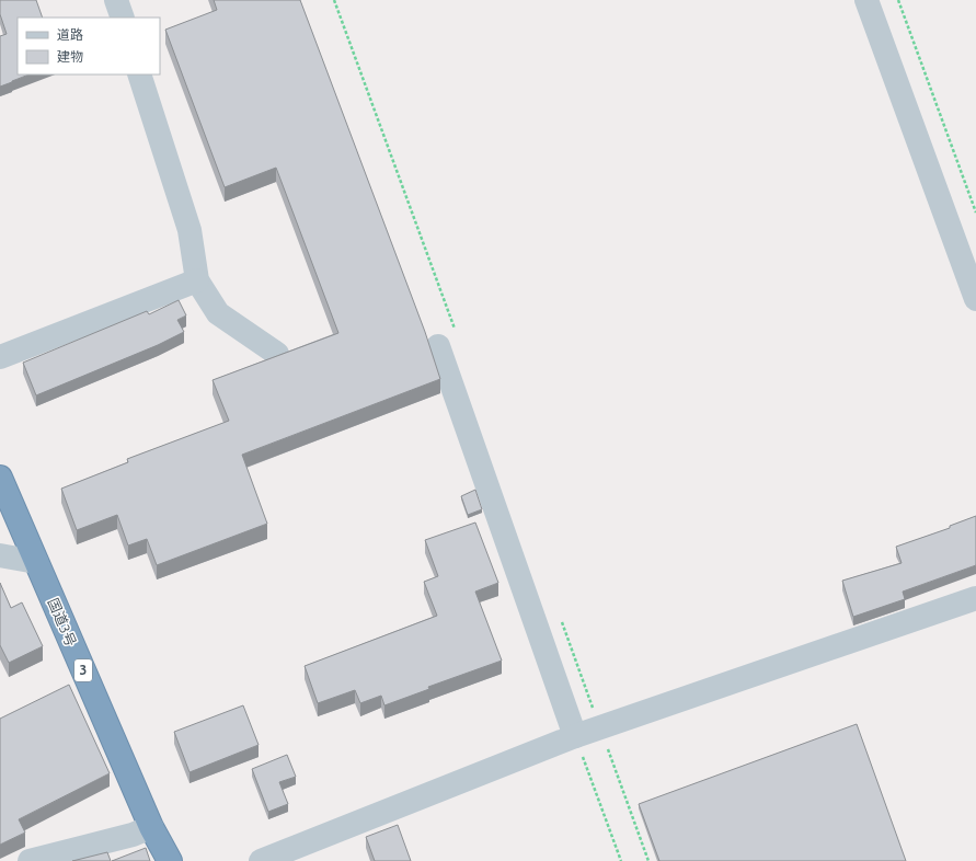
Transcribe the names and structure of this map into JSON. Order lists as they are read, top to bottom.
{
  "streets": {
    "highway": ["国道3号", "3"]
  },
  "legend": ["道路", "建物"]
}
